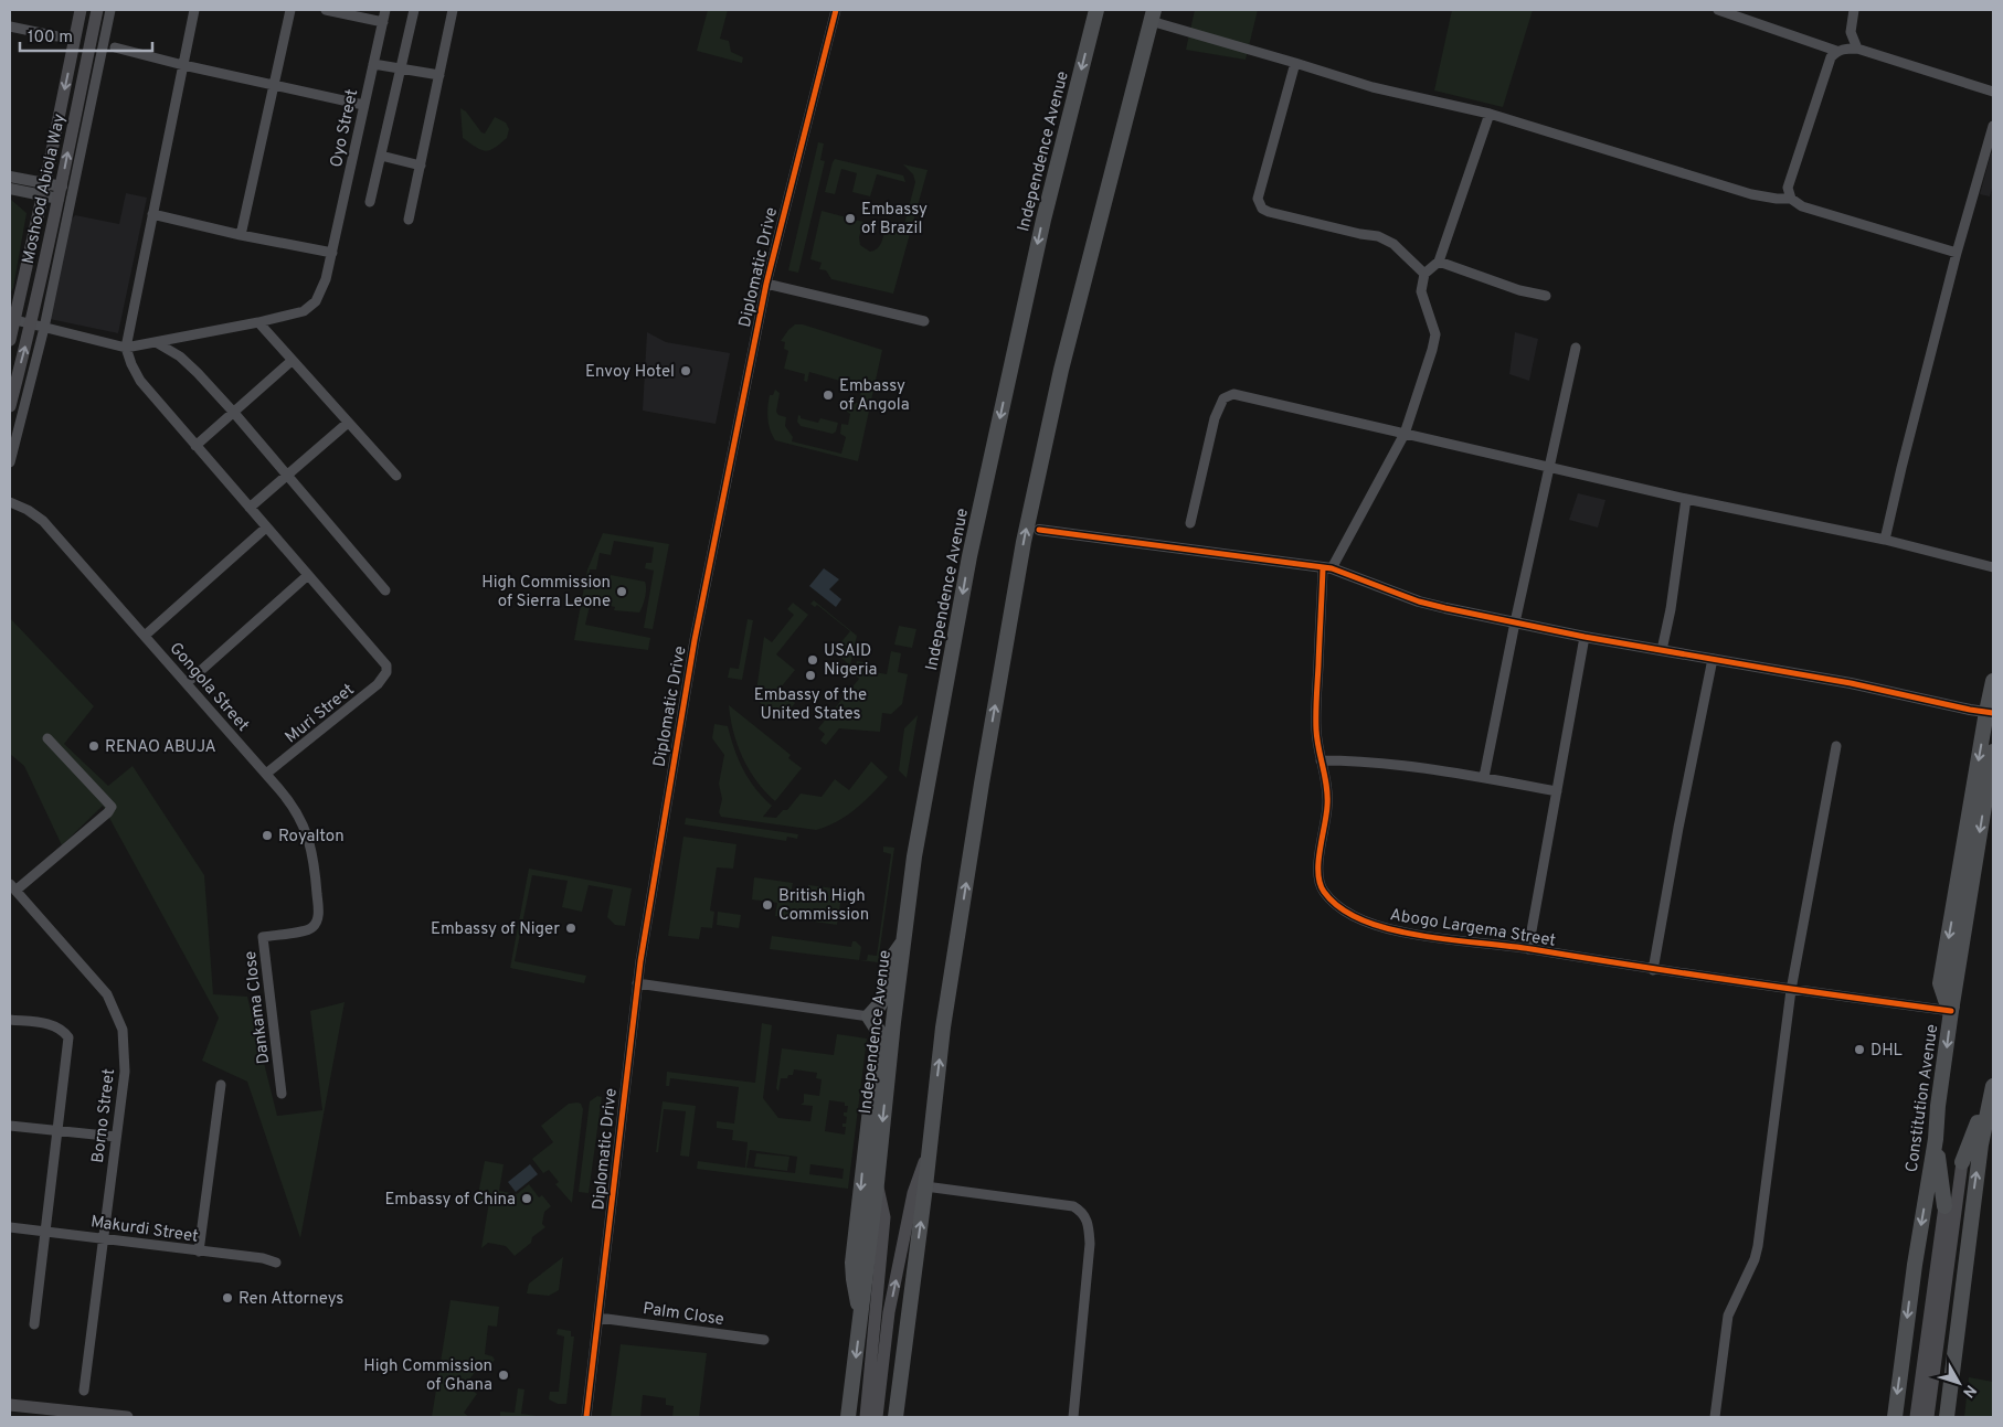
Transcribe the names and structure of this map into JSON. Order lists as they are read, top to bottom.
{
  "streets": {
    "main road": ["Independence Avenue", "Moshood Abiola Way", "Constitution Avenue"],
    "street": [
      "Oyo Street",
      "Diplomatic Drive",
      "Gongola Street",
      "Muri Street",
      "Abogo Largema Street",
      "Dankama Close",
      "Borno Street",
      "Makurdi Street",
      "Palm Close"
    ]
  },
  "crossings": [
    ["Diplomatic Drive", "Palm Close"],
    ["Gongola Street", "Muri Street"],
    ["Gongola Street", "Dankama Close"],
    ["Abogo Largema Street", "Constitution Avenue"],
    ["Borno Street", "Makurdi Street"]
  ],
  "places": [
    "Embassy of Brazil",
    "Envoy Hotel",
    "Embassy of Angola",
    "High Commission of Sierra Leone",
    "USAID Nigeria",
    "Embassy of the United States",
    "RENAO ABUJA",
    "Royalton",
    "British High Commission",
    "Embassy of Niger",
    "DHL",
    "Embassy of China",
    "Ren Attorneys",
    "High Commission of Ghana"
  ],
  "scale_bar": "100 m",
  "north": "bottom right"
}
